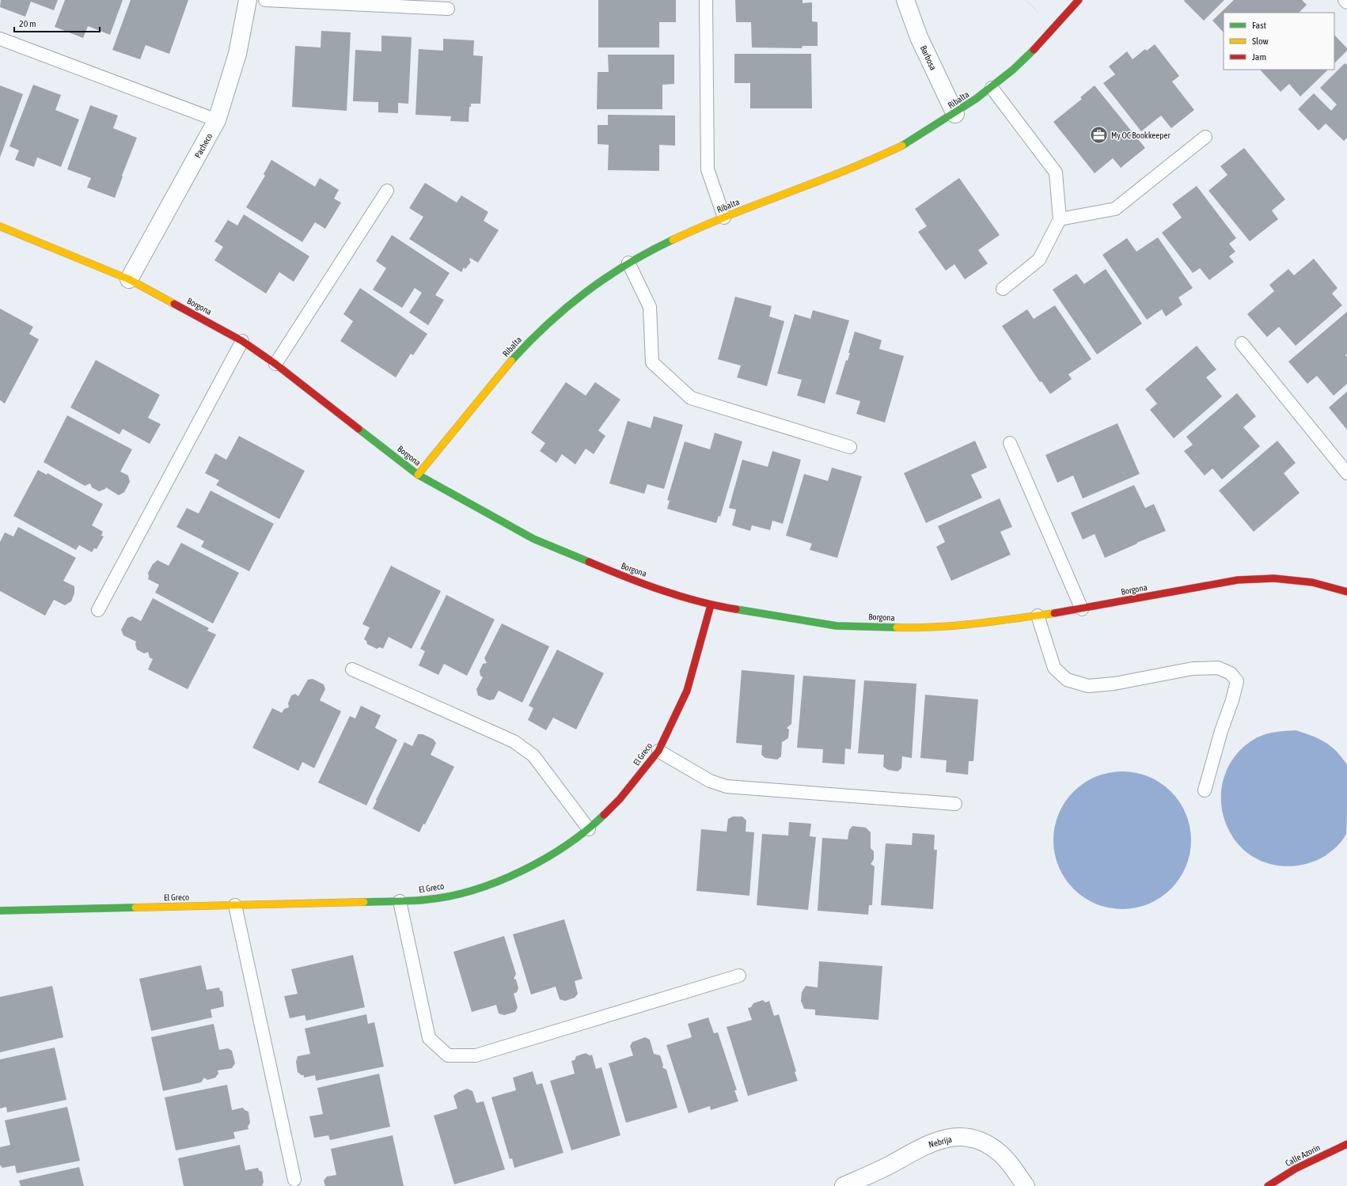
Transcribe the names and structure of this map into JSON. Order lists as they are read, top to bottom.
{
  "streets": {
    "street": [
      "Barbosa",
      "Ribalta",
      "Pacheco",
      "Borgona",
      "El Greco",
      "Nebrija",
      "Calle Azorin"
    ]
  },
  "crossings": [
    ["Barbosa", "Ribalta"],
    ["Ribalta", "Borgona"],
    ["Pacheco", "Borgona"],
    ["Borgona", "El Greco"]
  ],
  "places": {
    "office": ["My OC Bookkeeper"]
  },
  "legend": ["Fast", "Slow", "Jam"],
  "scale_bar": "20 m"
}
